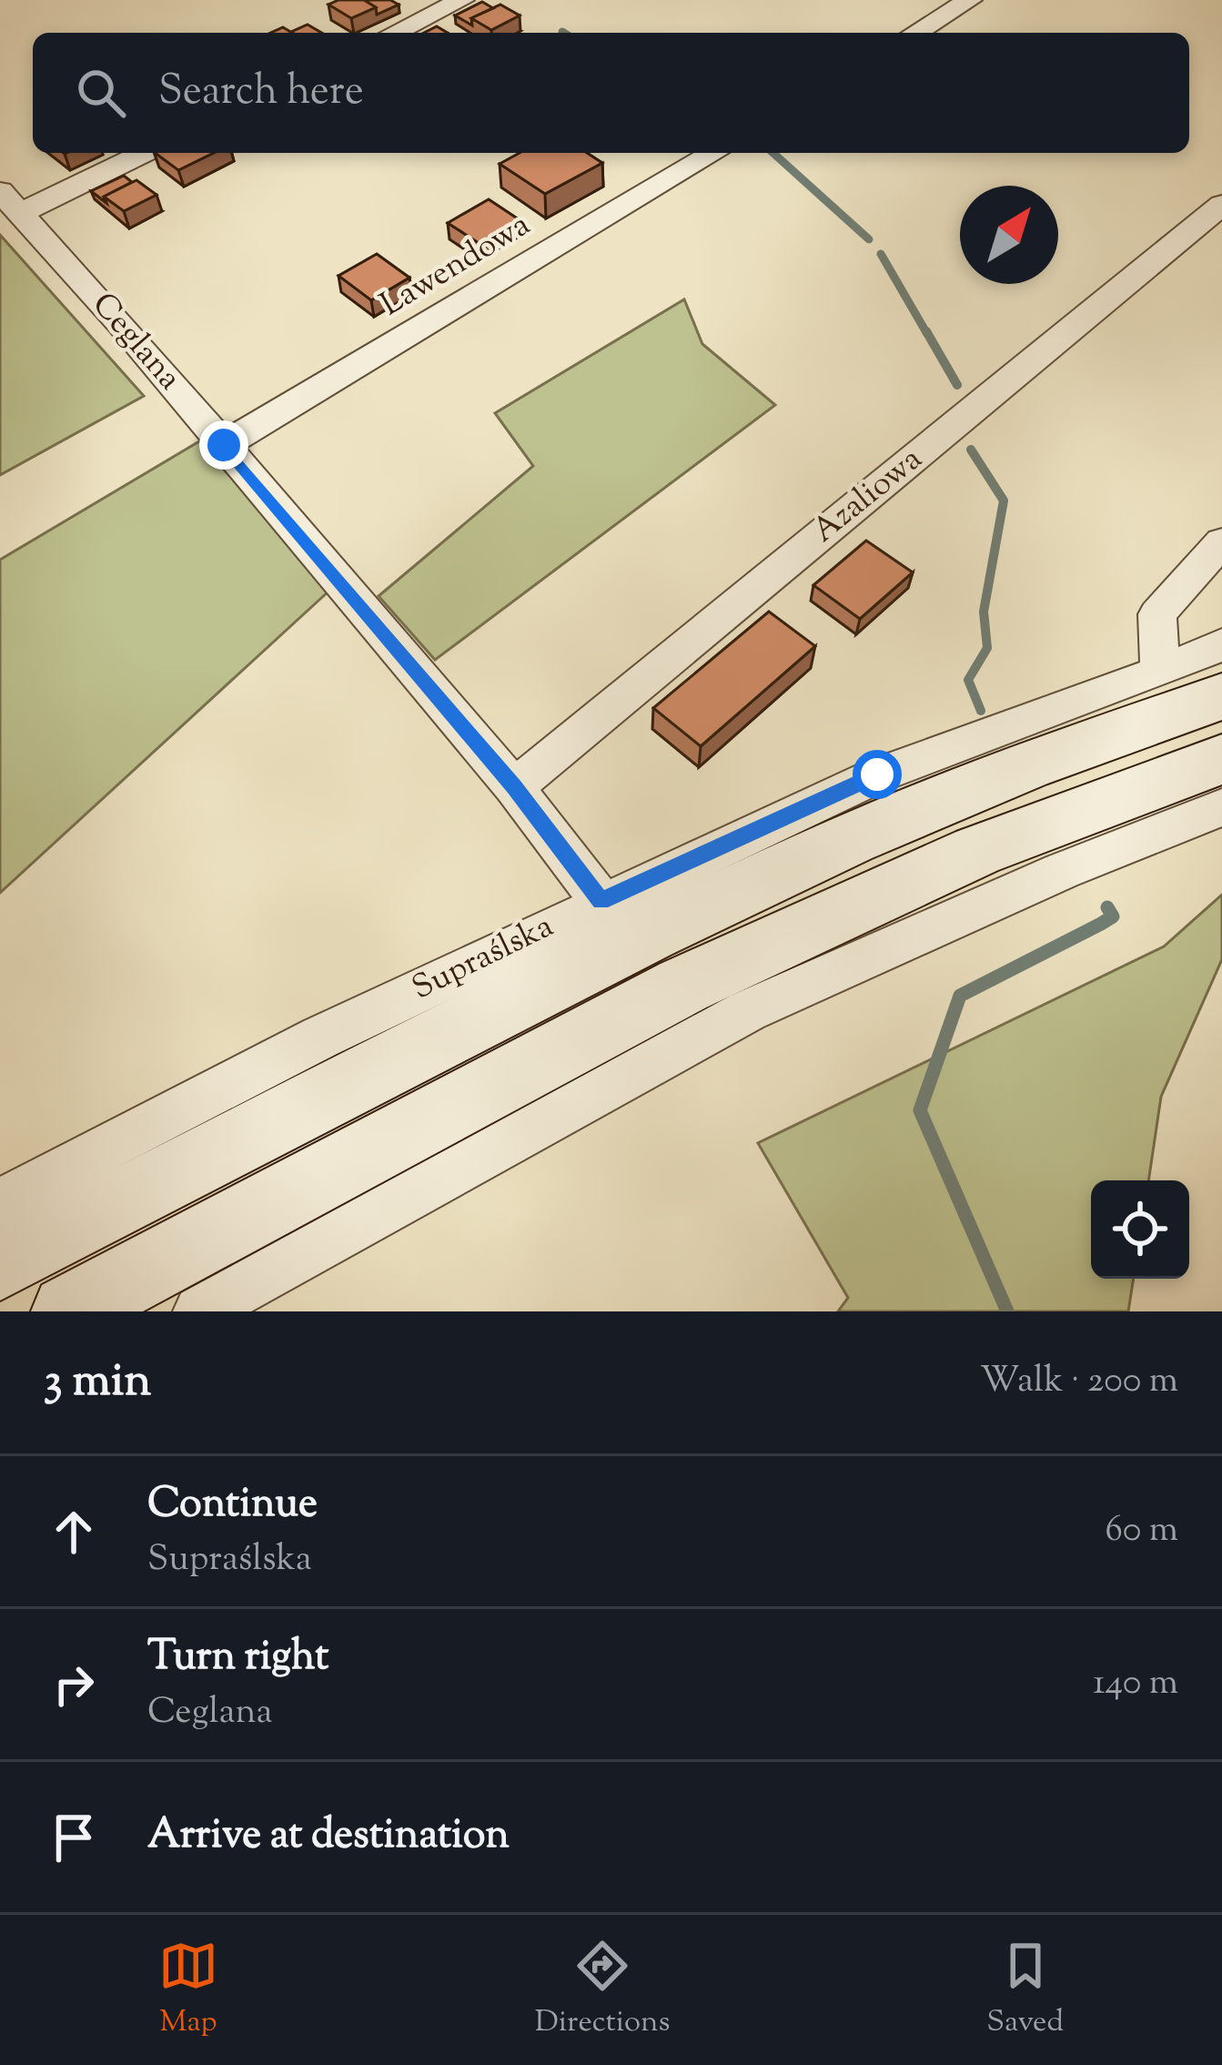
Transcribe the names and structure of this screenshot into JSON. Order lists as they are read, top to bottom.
{
  "streets": {
    "street": [
      "Lawendowa",
      "Ceglana",
      "Azaliowa",
      "Supraślska"
    ]
  },
  "crossings": [
    ["Lawendowa", "Ceglana"],
    ["Ceglana", "Azaliowa"],
    ["Ceglana", "Supraślska"]
  ],
  "north": "top right",
  "page": {
    "search": "Search here",
    "heading": ["3 min", "Walk · 200 m"],
    "list": [
      ["Continue", "Supraślska", "60 m"],
      ["Turn right", "Ceglana", "140 m"],
      "Arrive at destination"
    ],
    "nav": ["Map", "Directions", "Saved"]
  }
}
